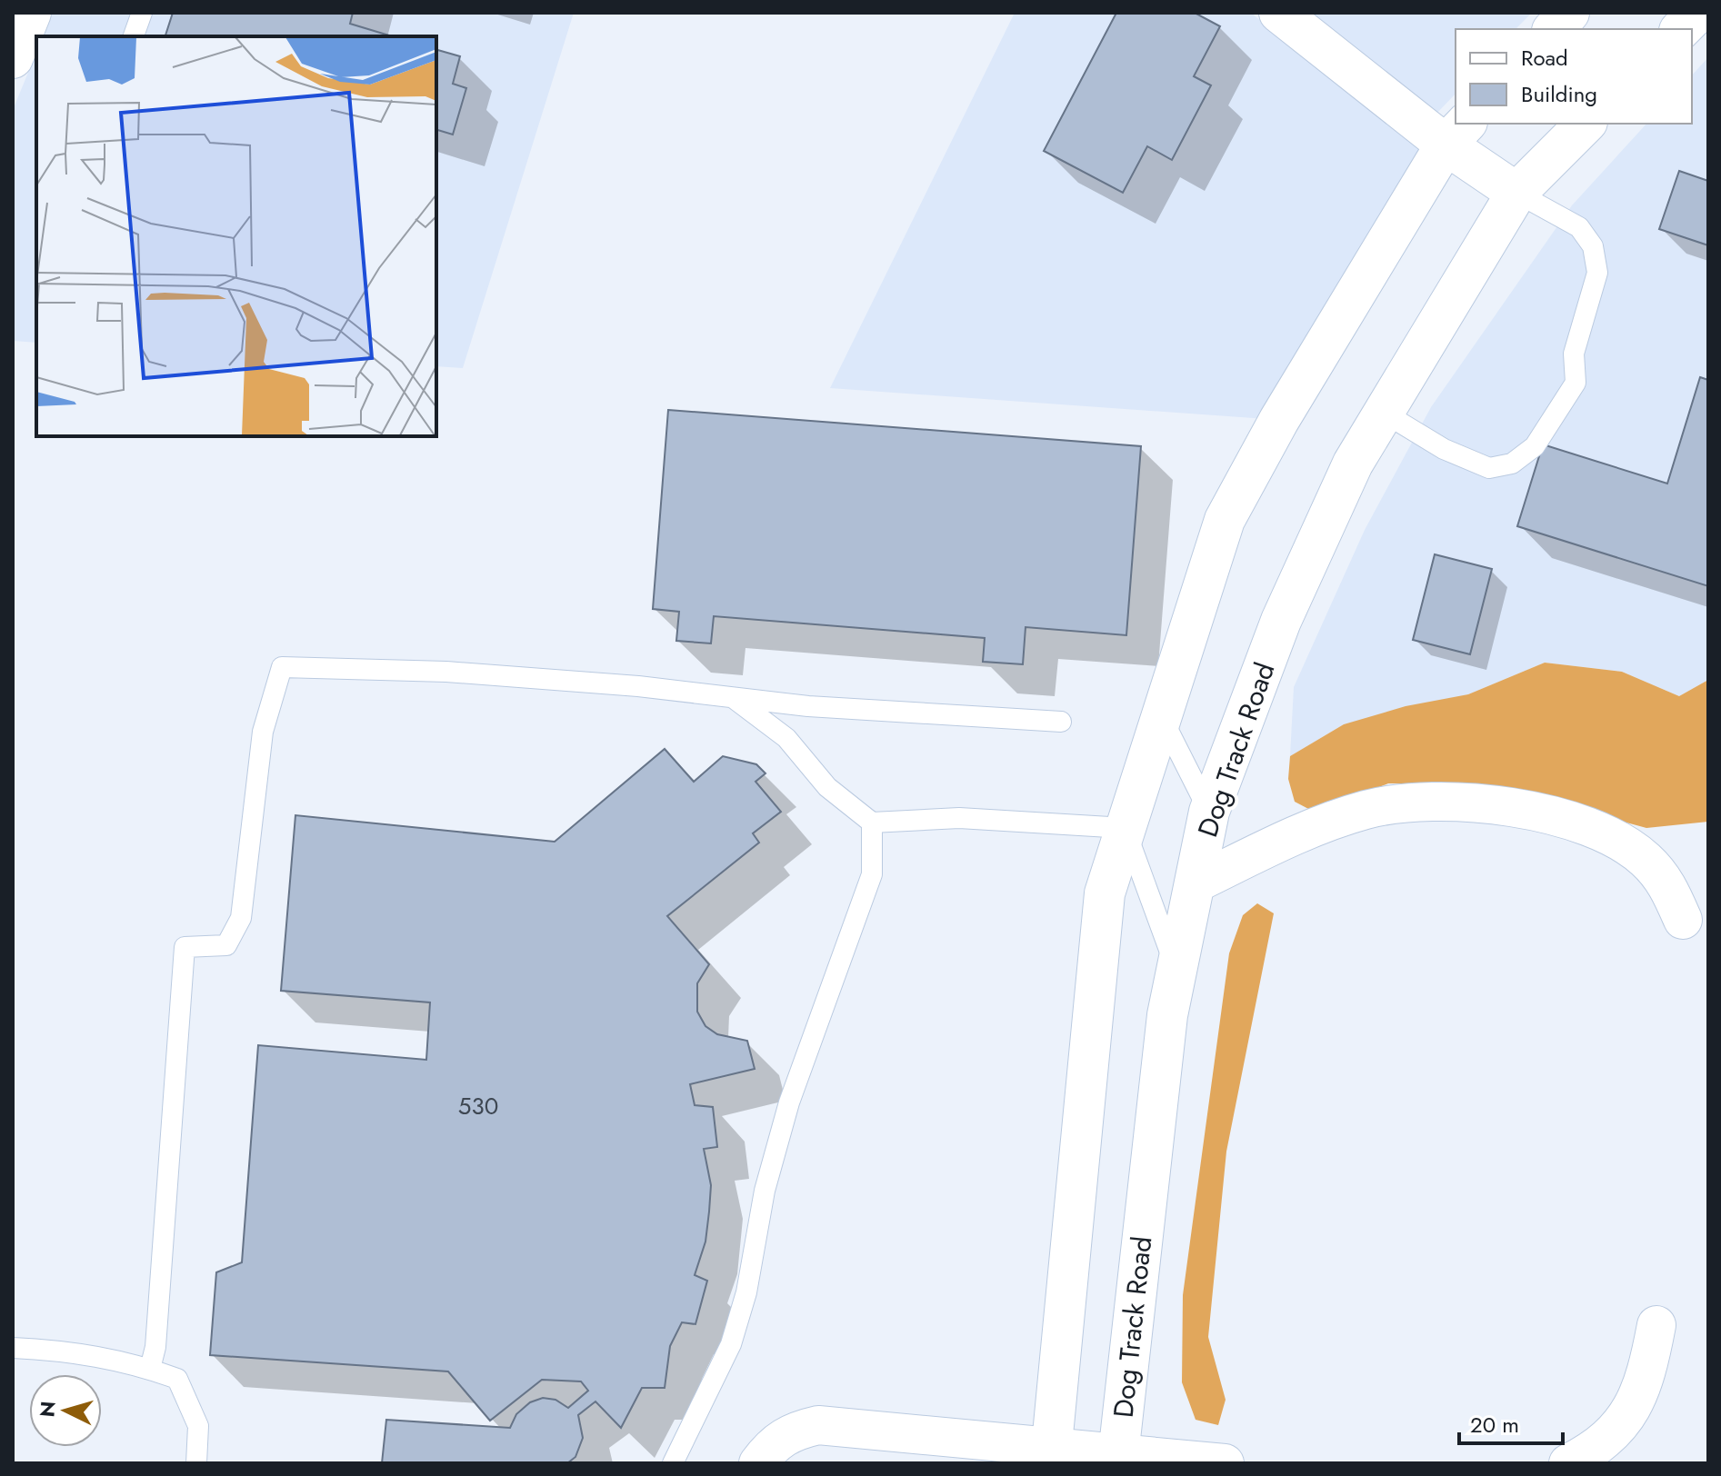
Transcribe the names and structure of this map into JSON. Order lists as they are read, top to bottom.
{
  "streets": {
    "main road": ["Dog Track Road"]
  },
  "house_numbers": ["530"],
  "legend": ["Road", "Building"],
  "scale_bar": "20 m",
  "north": "left"
}
